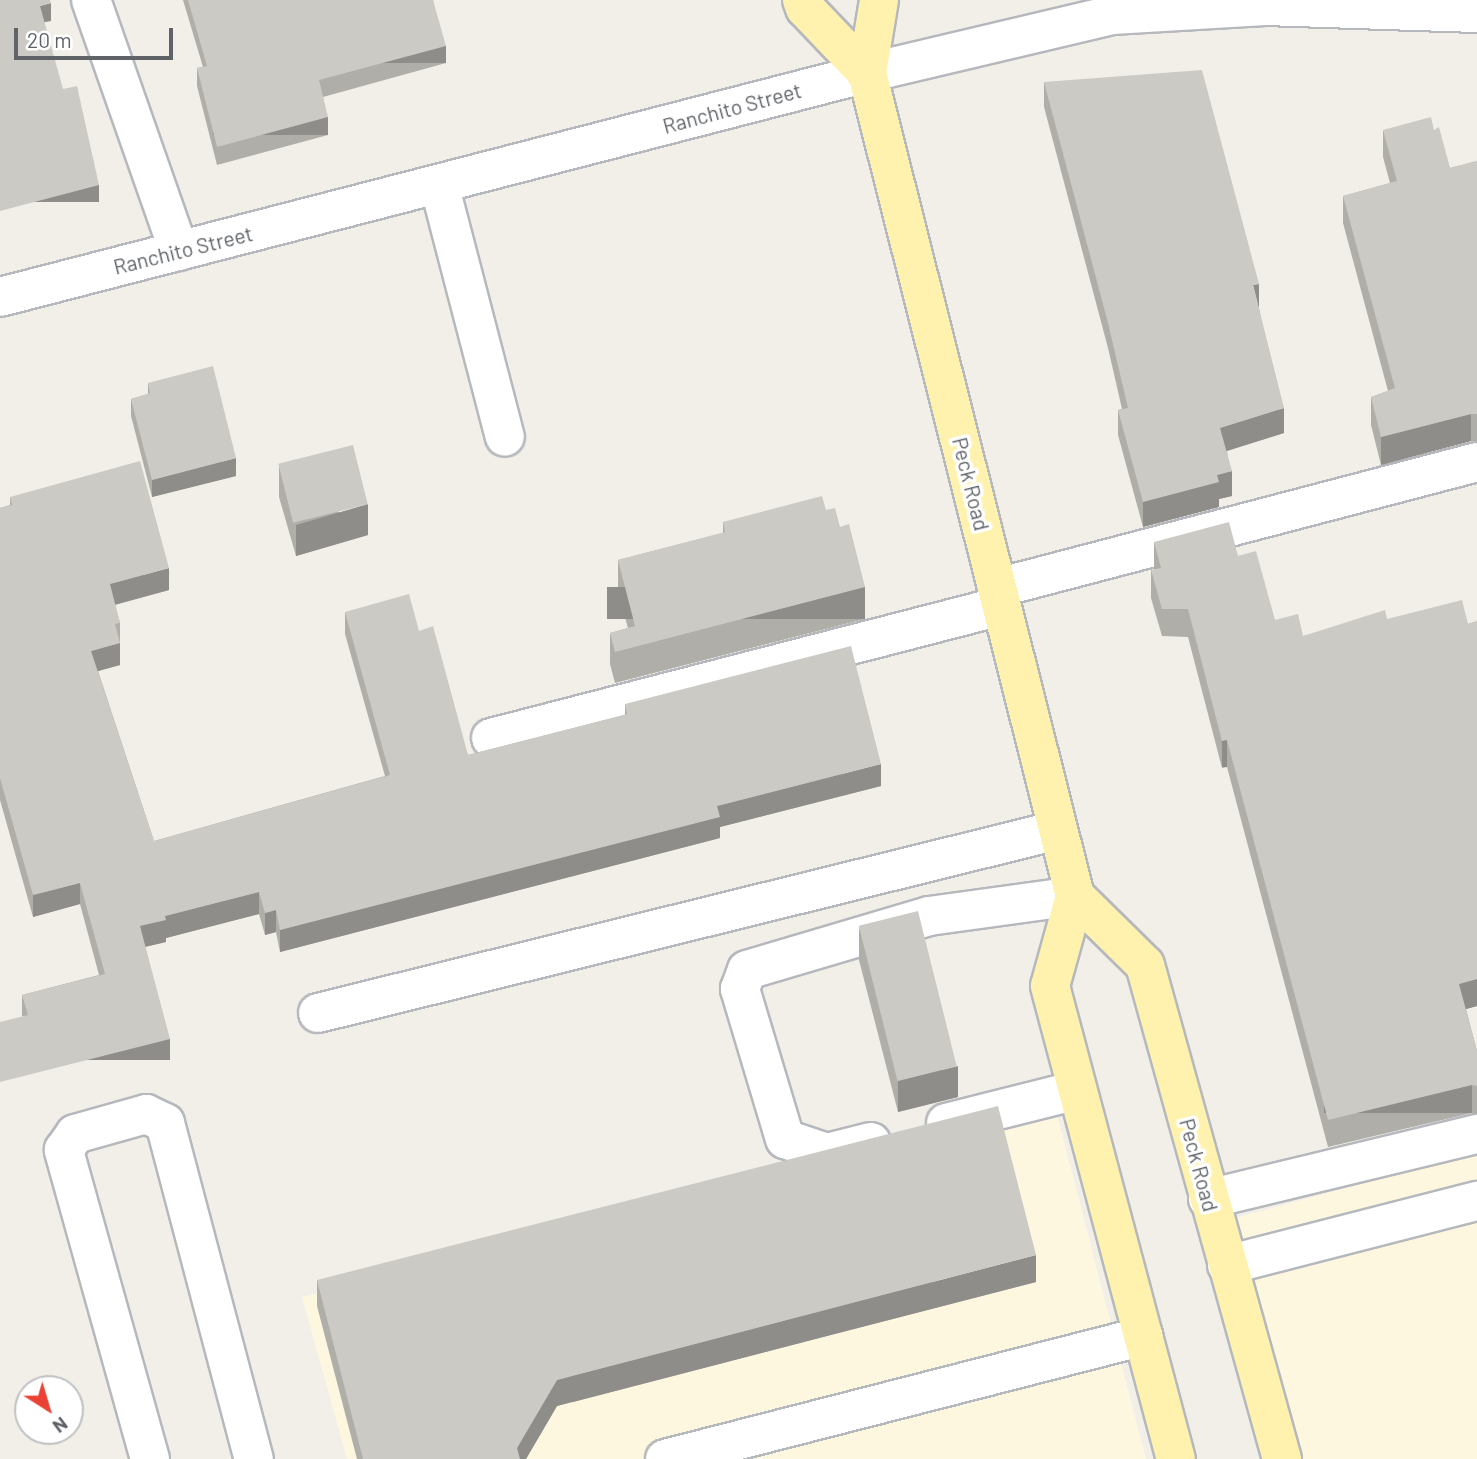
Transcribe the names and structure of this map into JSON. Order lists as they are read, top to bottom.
{
  "streets": {
    "main road": ["Peck Road"],
    "street": ["Ranchito Street"]
  },
  "crossings": [
    ["Ranchito Street", "Peck Road"]
  ],
  "scale_bar": "20 m",
  "north": "bottom right"
}
